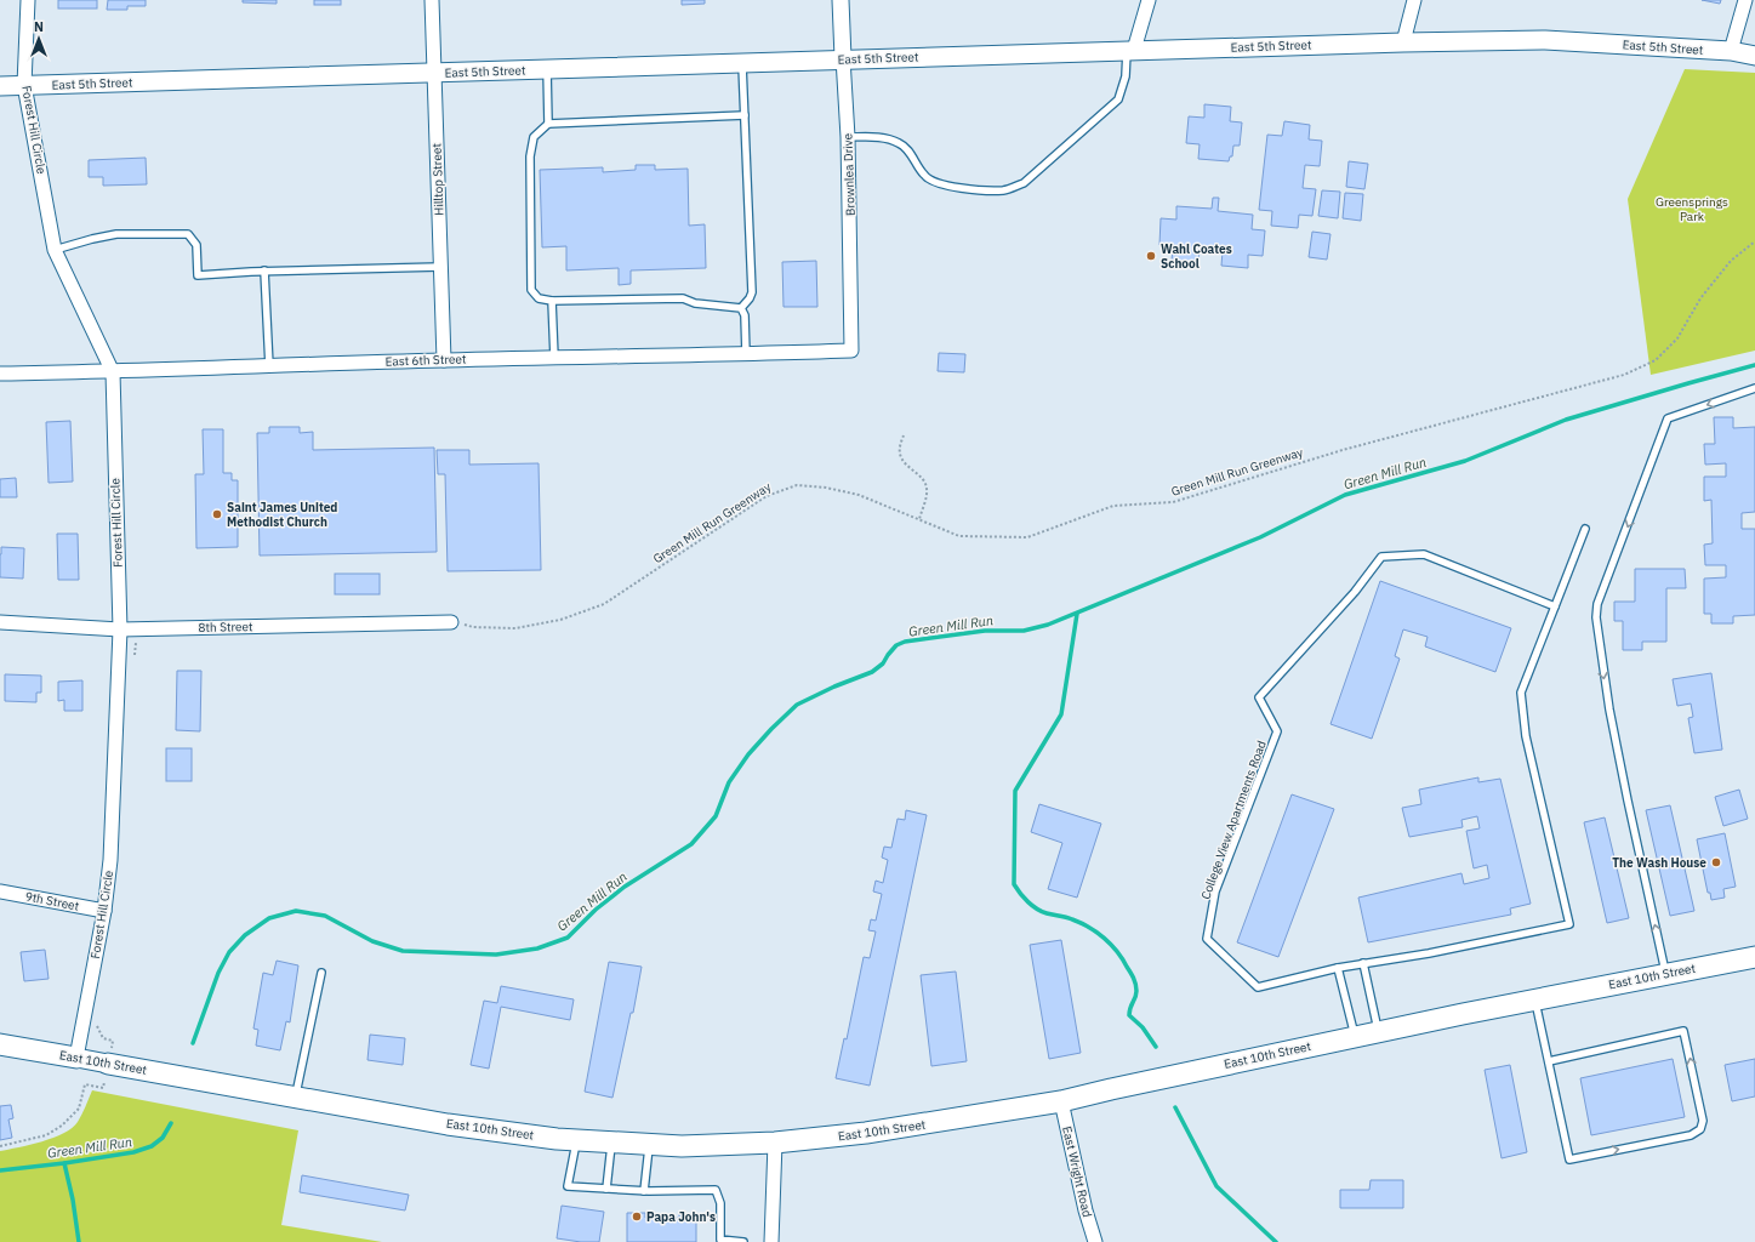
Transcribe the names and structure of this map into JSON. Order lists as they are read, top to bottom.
{
  "streets": {
    "main road": ["East 5th Street", "East 10th Street"],
    "street": [
      "Forest Hill Circle",
      "Brownlea Drive",
      "Hilltop Street",
      "East 6th Street",
      "8th Street",
      "9th Street",
      "East Wright Road"
    ],
    "lane": ["College View Apartments Road"],
    "path": ["Green Mill Run Greenway"]
  },
  "crossings": [
    ["East 5th Street", "Forest Hill Circle"],
    ["East 5th Street", "Brownlea Drive"],
    ["East 5th Street", "Hilltop Street"],
    ["Forest Hill Circle", "East 6th Street"],
    ["Forest Hill Circle", "8th Street"],
    ["Forest Hill Circle", "9th Street"],
    ["Forest Hill Circle", "East 10th Street"],
    ["Brownlea Drive", "East 6th Street"],
    ["Hilltop Street", "East 6th Street"],
    ["East 10th Street", "East Wright Road"]
  ],
  "water": ["Green Mill Run"],
  "parks": ["Greensprings Park"],
  "places": [
    "Wahl Coates School",
    "Saint James United Methodist Church",
    "The Wash House",
    "Papa John's"
  ],
  "north": "top"
}
